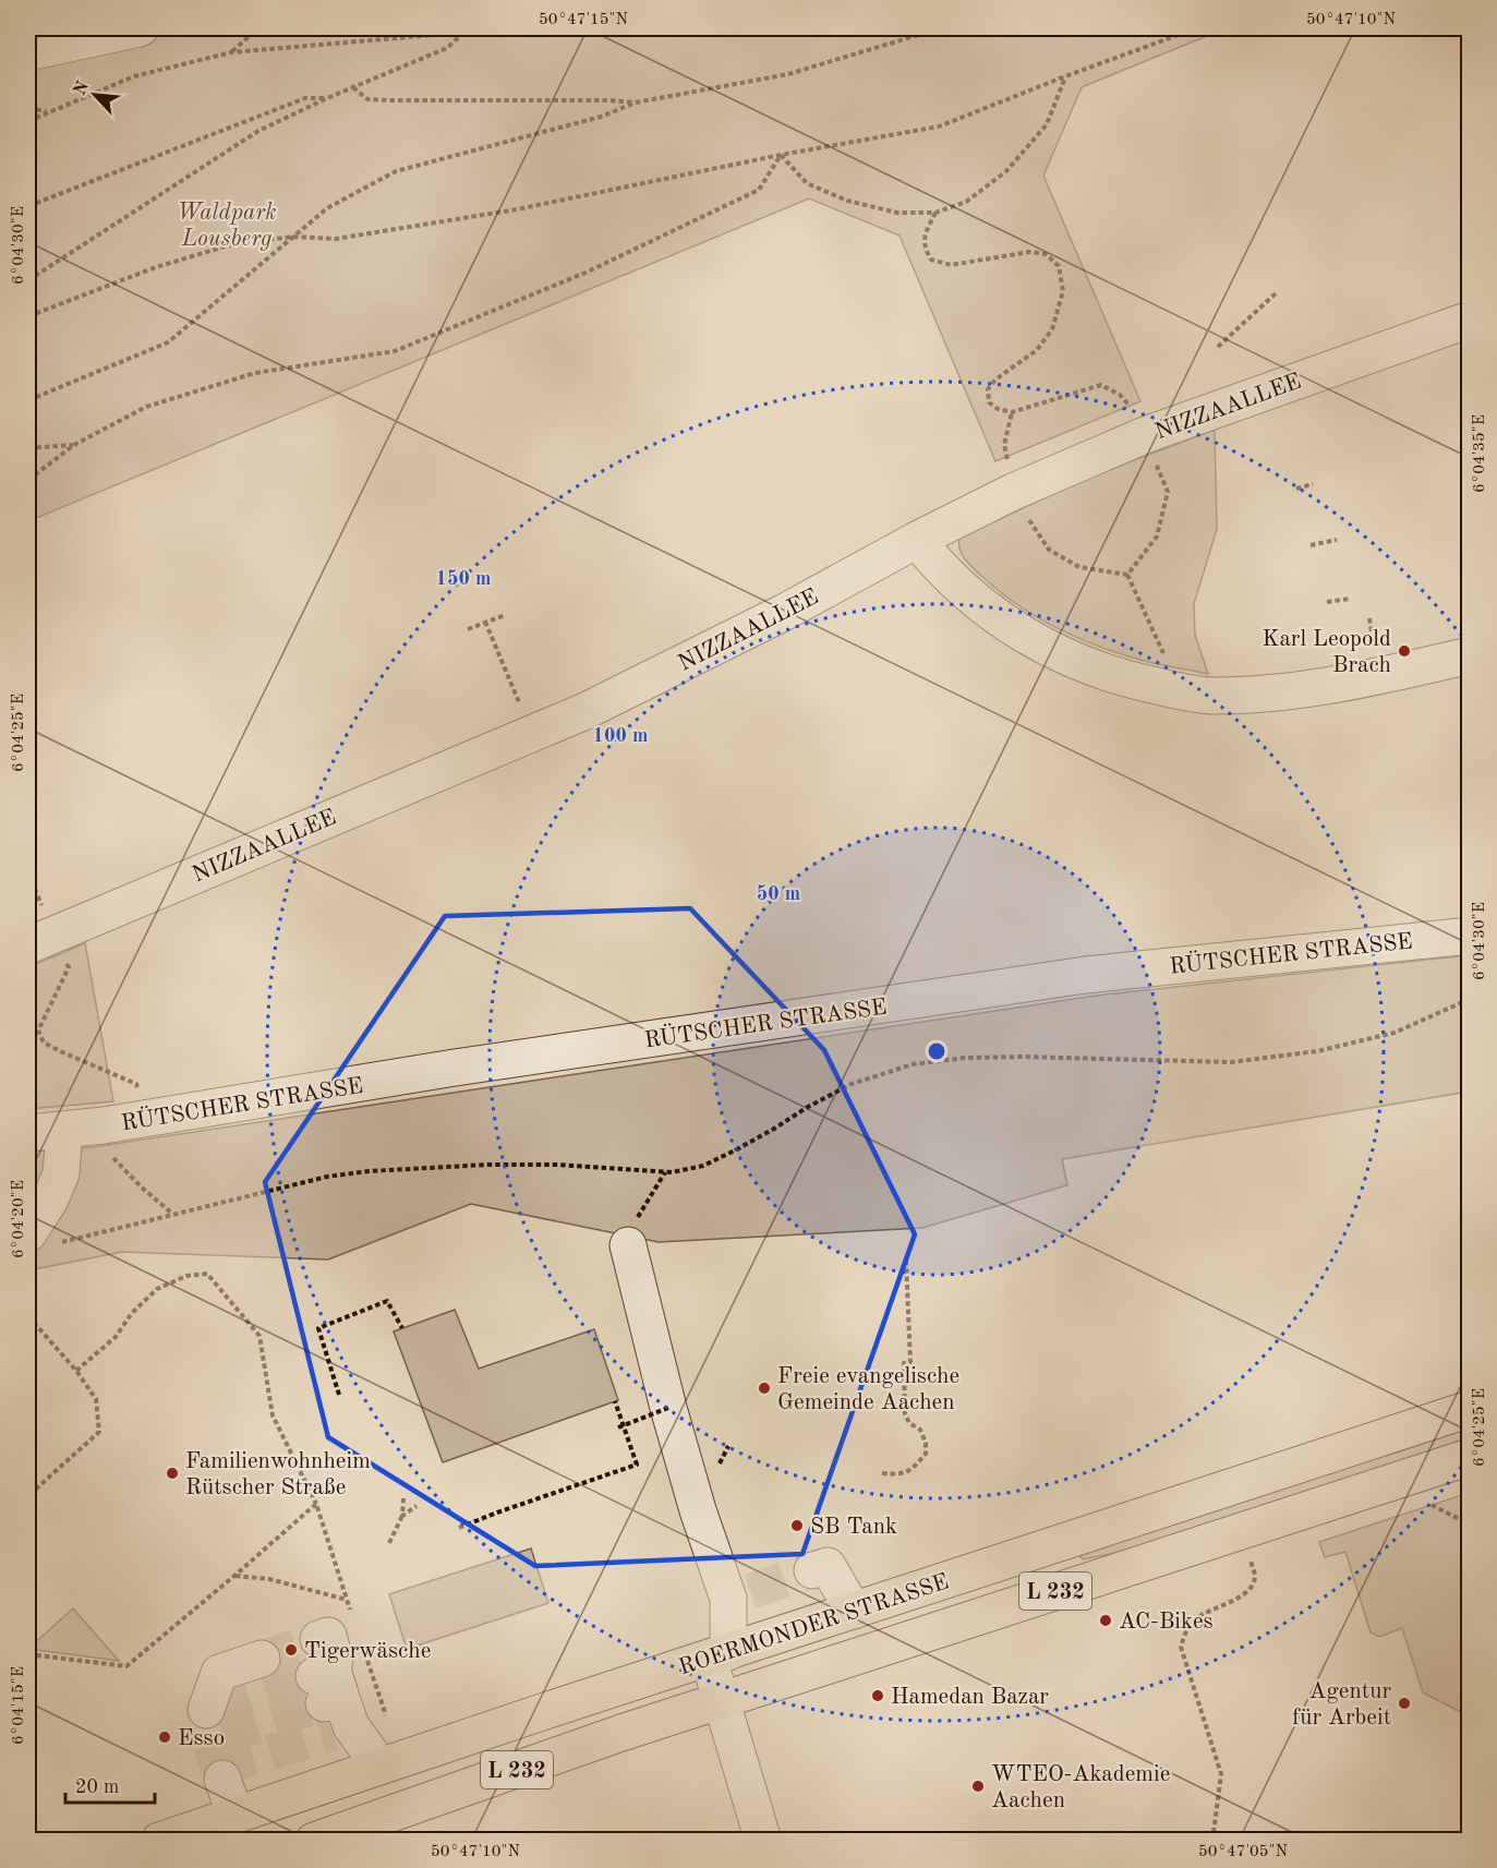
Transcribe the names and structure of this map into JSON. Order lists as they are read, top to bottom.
{
  "streets": {
    "main road": ["L 232", "ROERMONDER STRASSE"],
    "street": ["NIZZAALLEE", "RÜTSCHER STRASSE"]
  },
  "parks": ["Waldpark Lousberg"],
  "places": [
    "Karl Leopold Brach",
    "Freie evangelische Gemeinde Aachen",
    "Familienwohnheim Rütscher Straße",
    "SB Tank",
    "AC-Bikes",
    "Tigerwäsche",
    "Hamedan Bazar",
    "Agentur für Arbeit",
    "Esso",
    "WTEO-Akademie Aachen"
  ],
  "scale_bar": "20 m",
  "north": "top left",
  "coordinates": [
    "50°47'15\"N",
    "50°47'10\"N",
    "6°04'30\"E",
    "6°04'35\"E",
    "6°04'25\"E",
    "6°04'20\"E",
    "6°04'15\"E",
    "50°47'05\"N"
  ],
  "rings": ["150 m", "100 m", "50 m"]
}
